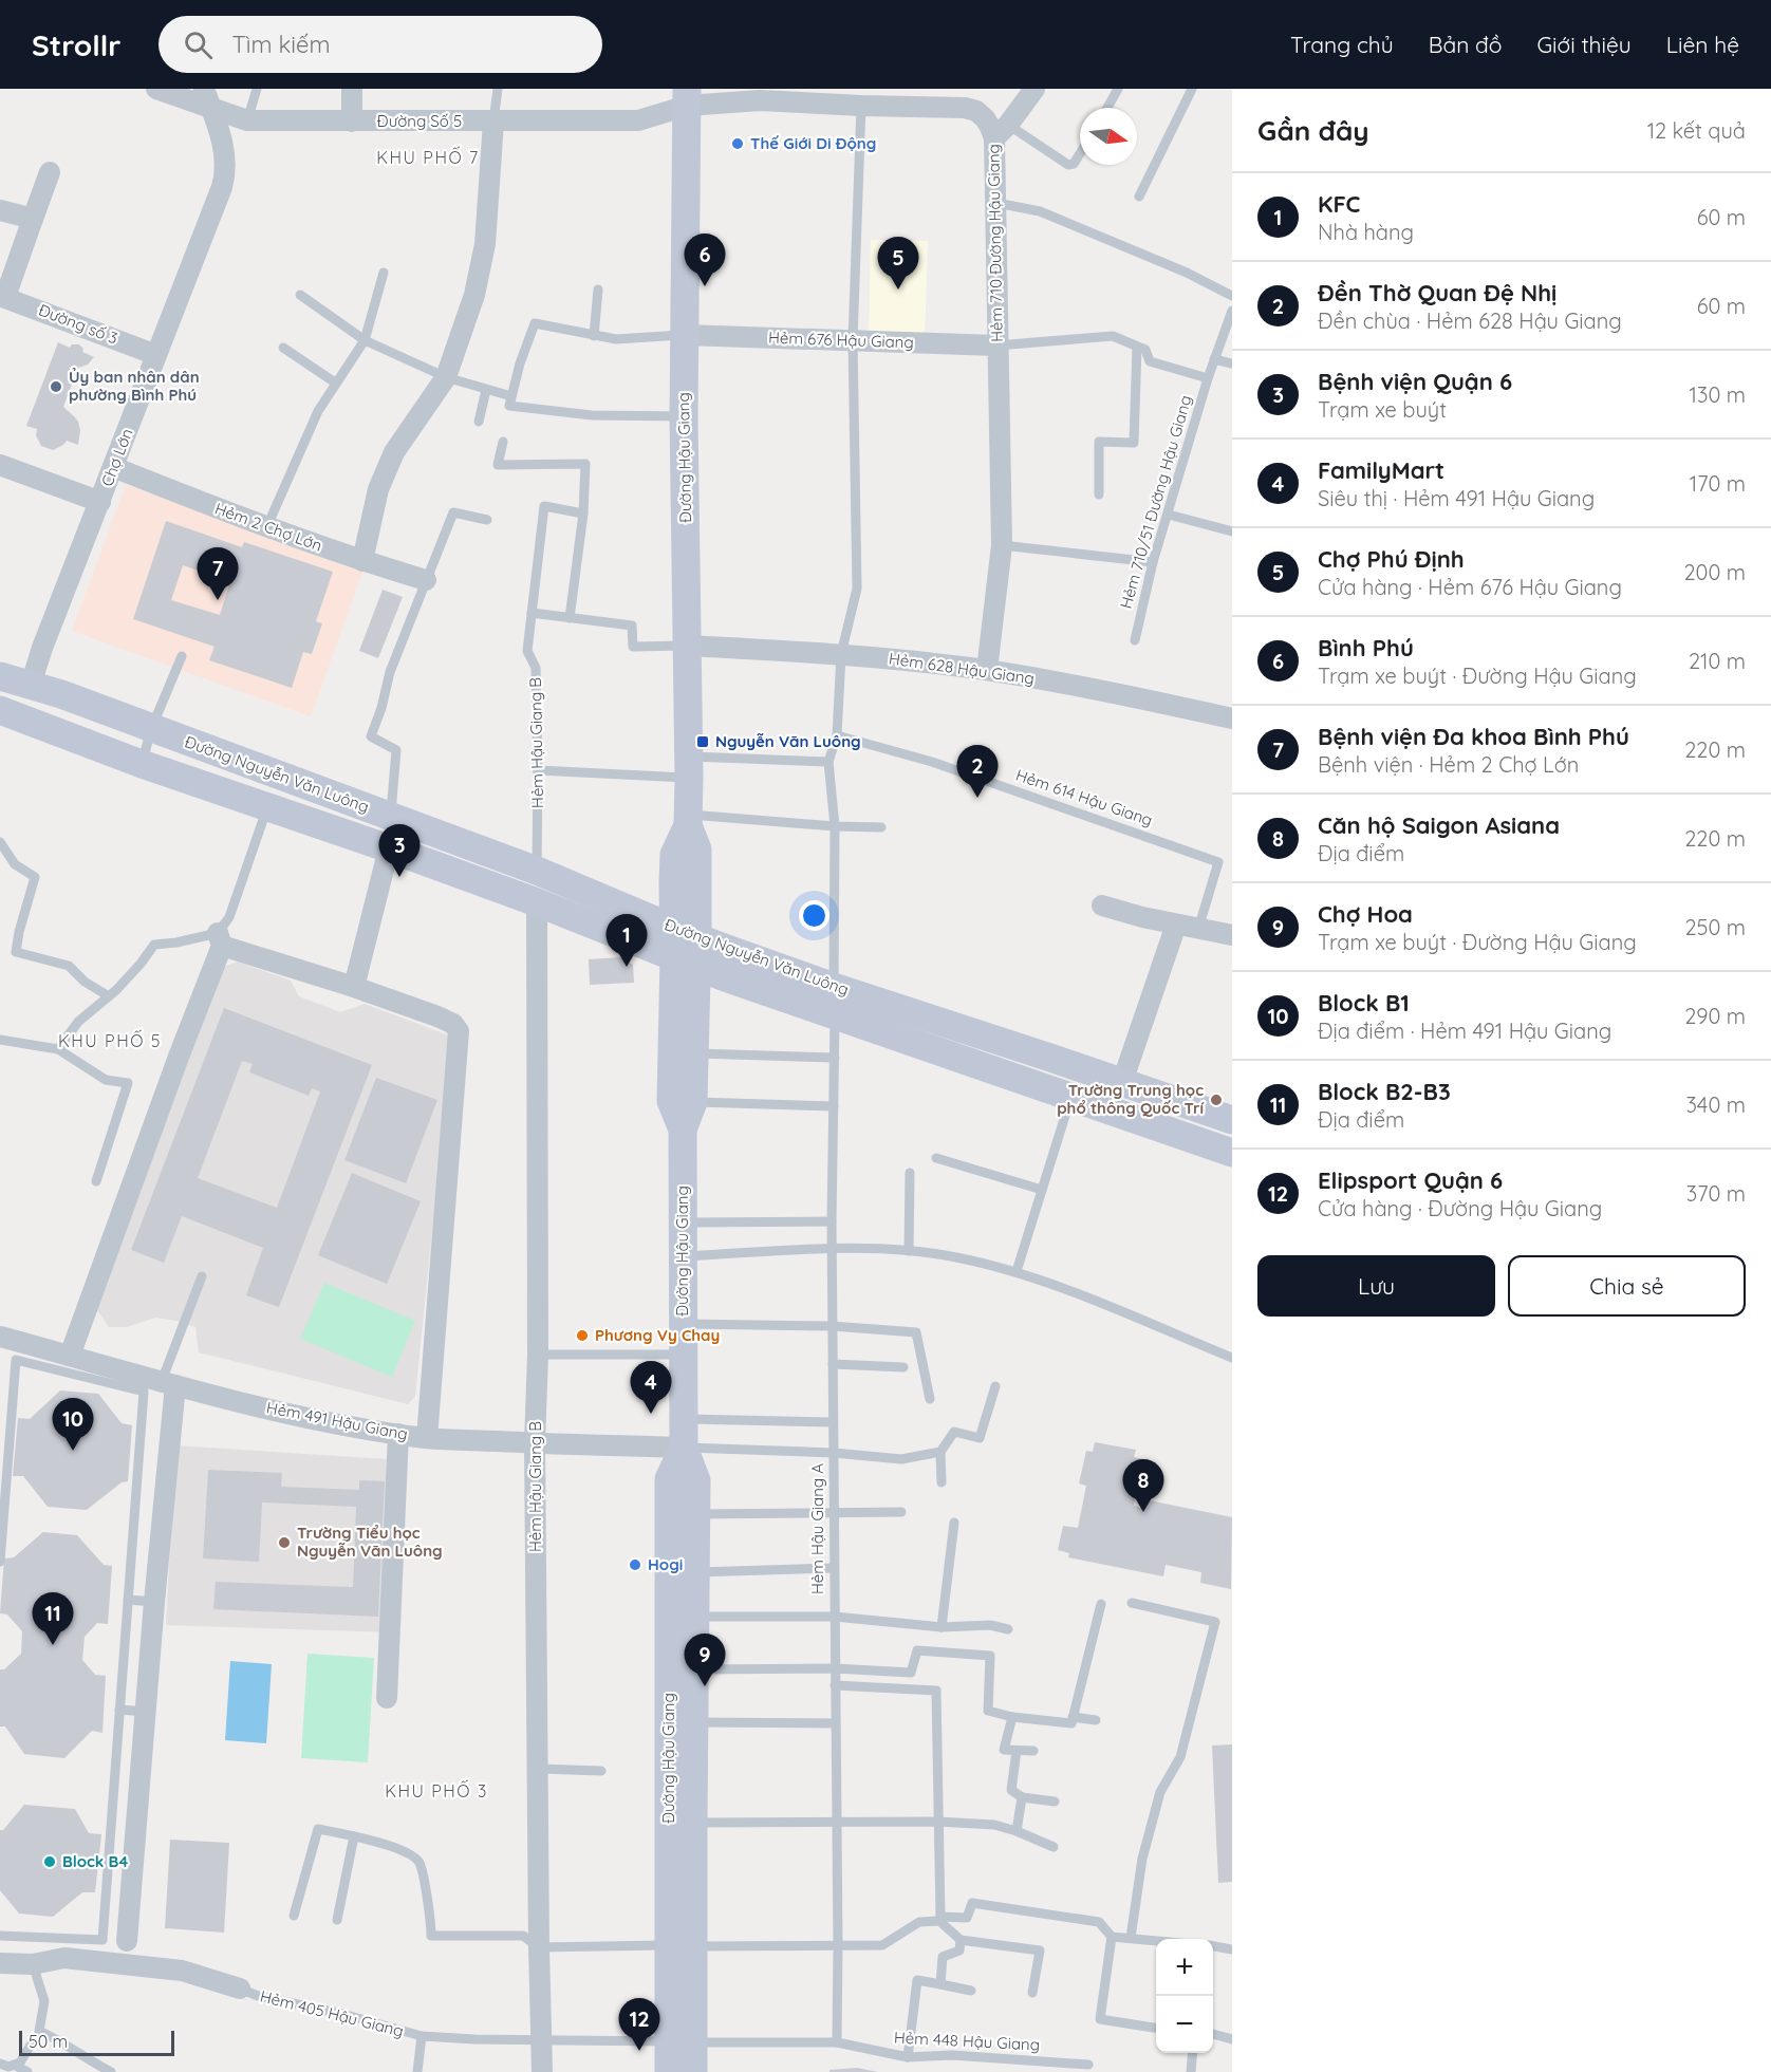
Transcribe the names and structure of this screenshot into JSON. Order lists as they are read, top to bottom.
{
  "streets": {
    "main road": ["Chợ Lớn", "Đường Hậu Giang", "Đường Nguyễn Văn Luông"],
    "street": [
      "Đường Số 5",
      "Hẻm 710 Đường Hậu Giang",
      "Đường số 3",
      "Hẻm 676 Hậu Giang",
      "Hẻm 2 Chợ Lớn",
      "Hẻm 628 Hậu Giang",
      "Hẻm Hậu Giang B",
      "Hẻm 491 Hậu Giang",
      "Hẻm 405 Hậu Giang"
    ],
    "lane": [
      "Hẻm 710/51 Đường Hậu Giang",
      "Hẻm 614 Hậu Giang",
      "Hẻm Hậu Giang A",
      "Hẻm 448 Hậu Giang"
    ]
  },
  "crossings": [
    ["Đường Số 5", "Hẻm 710 Đường Hậu Giang"],
    ["Đường Số 5", "Chợ Lớn"],
    ["Đường Số 5", "Đường Hậu Giang"],
    ["Hẻm 710 Đường Hậu Giang", "Hẻm 676 Hậu Giang"],
    ["Hẻm 710 Đường Hậu Giang", "Đường Hậu Giang"],
    ["Hẻm 710 Đường Hậu Giang", "Hẻm 710/51 Đường Hậu Giang"],
    ["Hẻm 710 Đường Hậu Giang", "Hẻm 628 Hậu Giang"],
    ["Đường số 3", "Chợ Lớn"],
    ["Hẻm 676 Hậu Giang", "Đường Hậu Giang"],
    ["Hẻm 676 Hậu Giang", "Hẻm 710/51 Đường Hậu Giang"],
    ["Chợ Lớn", "Hẻm 2 Chợ Lớn"],
    ["Chợ Lớn", "Đường Nguyễn Văn Luông"],
    ["Đường Hậu Giang", "Hẻm 628 Hậu Giang"],
    ["Đường Hậu Giang", "Đường Nguyễn Văn Luông"],
    ["Đường Hậu Giang", "Hẻm 491 Hậu Giang"],
    ["Đường Hậu Giang", "Hẻm 405 Hậu Giang"],
    ["Đường Hậu Giang", "Hẻm 448 Hậu Giang"],
    ["Hẻm Hậu Giang B", "Đường Nguyễn Văn Luông"],
    ["Hẻm Hậu Giang B", "Hẻm 491 Hậu Giang"],
    ["Hẻm Hậu Giang B", "Hẻm 405 Hậu Giang"],
    ["Đường Nguyễn Văn Luông", "Hẻm Hậu Giang A"],
    ["Hẻm Hậu Giang A", "Hẻm 448 Hậu Giang"],
    ["Hẻm 405 Hậu Giang", "Hẻm 448 Hậu Giang"]
  ],
  "districts": ["KHU PHỐ 7", "KHU PHỐ 5", "KHU PHỐ 3"],
  "places": {
    "other": [
      "Thế Giới Di Động",
      "Ủy ban nhân dân phường Bình Phú",
      "Trường Trung học phổ thông Quốc Trí",
      "Phương Vy Chay",
      "Trường Tiểu học Nguyễn Văn Luông",
      "Hogi",
      "Block B4"
    ],
    "transit": ["Nguyễn Văn Luông"]
  },
  "scale_bar": "50 m",
  "north": "right",
  "page": {
    "header": "Strollr",
    "search": "Tìm kiếm",
    "nav": [
      "Trang chủ",
      "Bản đồ",
      "Giới thiệu",
      "Liên hệ"
    ],
    "heading": ["Gần đây", "12 kết quả"],
    "list": [
      {
        "mark": "1",
        "name": "KFC",
        "note": "Nhà hàng",
        "value": "60 m"
      },
      {
        "mark": "2",
        "name": "Đền Thờ Quan Đệ Nhị",
        "note": "Đền chùa · Hẻm 628 Hậu Giang",
        "value": "60 m"
      },
      {
        "mark": "3",
        "name": "Bệnh viện Quận 6",
        "note": "Trạm xe buýt",
        "value": "130 m"
      },
      {
        "mark": "4",
        "name": "FamilyMart",
        "note": "Siêu thị · Hẻm 491 Hậu Giang",
        "value": "170 m"
      },
      {
        "mark": "5",
        "name": "Chợ Phú Định",
        "note": "Cửa hàng · Hẻm 676 Hậu Giang",
        "value": "200 m"
      },
      {
        "mark": "6",
        "name": "Bình Phú",
        "note": "Trạm xe buýt · Đường Hậu Giang",
        "value": "210 m"
      },
      {
        "mark": "7",
        "name": "Bệnh viện Đa khoa Bình Phú",
        "note": "Bệnh viện · Hẻm 2 Chợ Lớn",
        "value": "220 m"
      },
      {
        "mark": "8",
        "name": "Căn hộ Saigon Asiana",
        "note": "Địa điểm",
        "value": "220 m"
      },
      {
        "mark": "9",
        "name": "Chợ Hoa",
        "note": "Trạm xe buýt · Đường Hậu Giang",
        "value": "250 m"
      },
      {
        "mark": "10",
        "name": "Block B1",
        "note": "Địa điểm · Hẻm 491 Hậu Giang",
        "value": "290 m"
      },
      {
        "mark": "11",
        "name": "Block B2-B3",
        "note": "Địa điểm",
        "value": "340 m"
      },
      {
        "mark": "12",
        "name": "Elipsport Quận 6",
        "note": "Cửa hàng · Đường Hậu Giang",
        "value": "370 m"
      }
    ],
    "pins": [
      "6",
      "5",
      "7",
      "2",
      "3",
      "1",
      "4",
      "10",
      "8",
      "11",
      "9",
      "12"
    ],
    "buttons": ["Lưu", "Chia sẻ"],
    "map_buttons": ["+", "−"],
    "scale": "50 m"
  }
}
